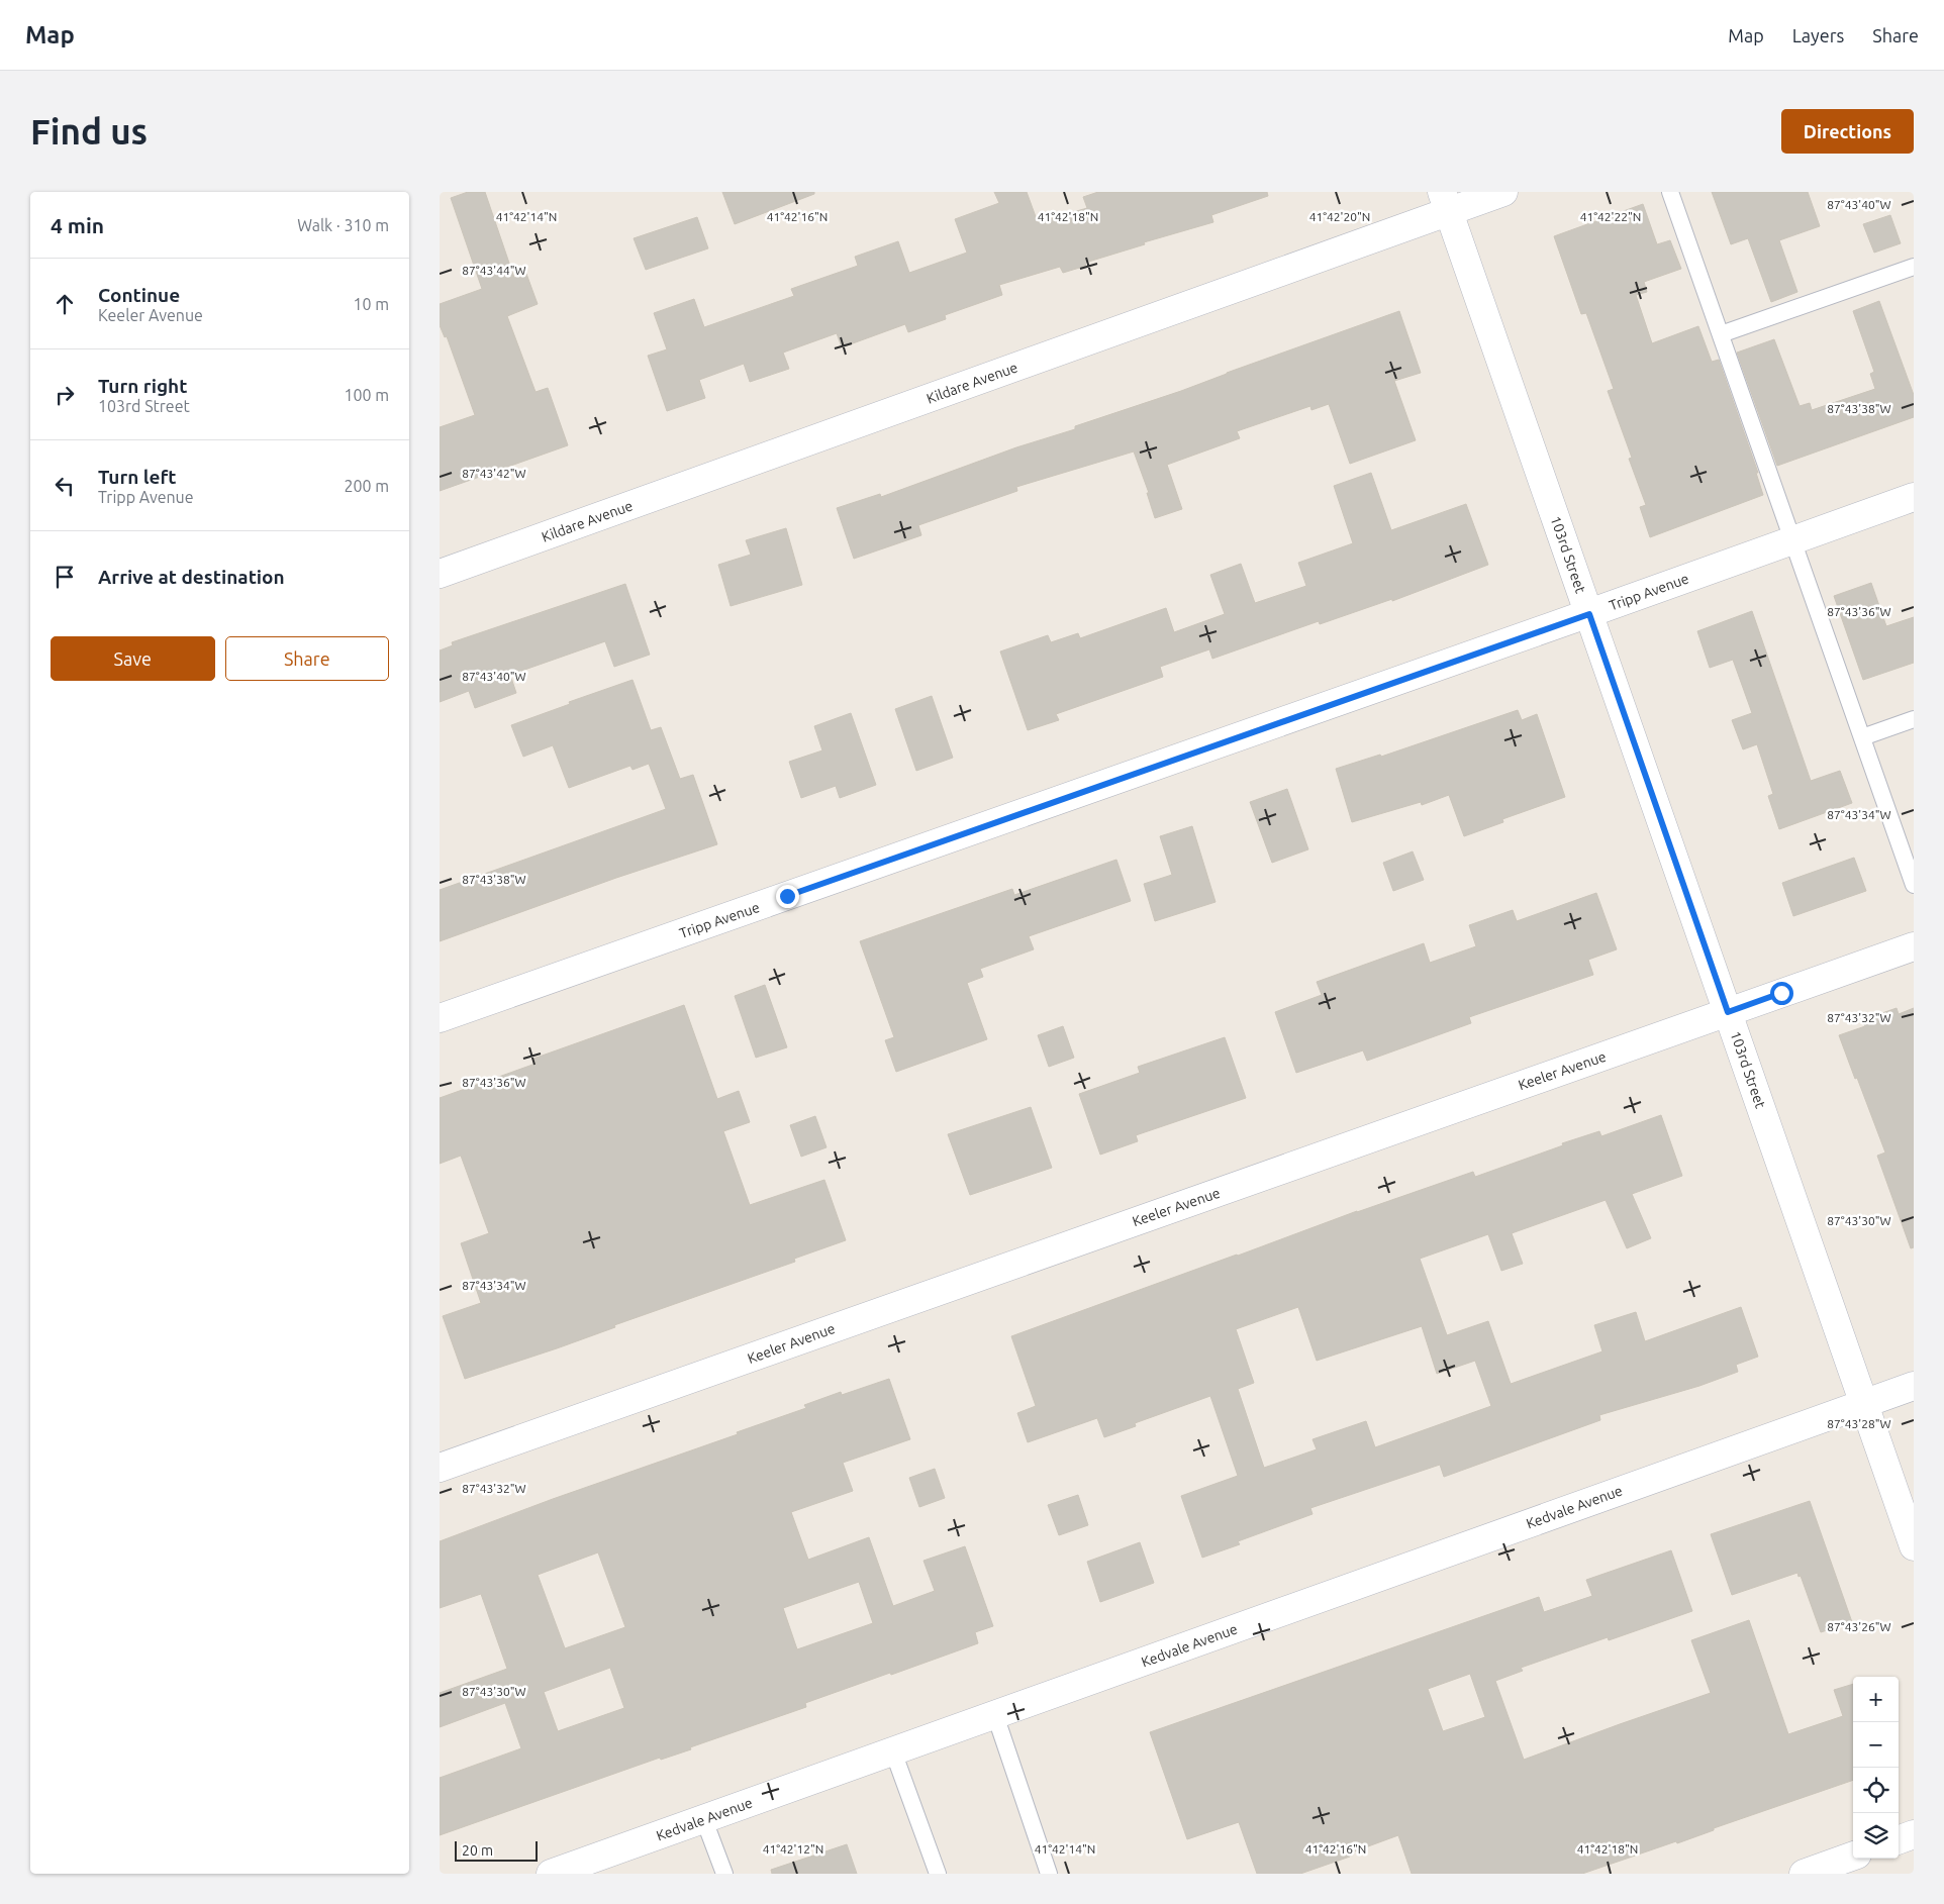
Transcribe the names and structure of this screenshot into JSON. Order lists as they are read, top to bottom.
{
  "streets": {
    "street": [
      "Kildare Avenue",
      "103rd Street",
      "Tripp Avenue",
      "Keeler Avenue",
      "Kedvale Avenue"
    ]
  },
  "crossings": [
    ["Kildare Avenue", "103rd Street"],
    ["103rd Street", "Tripp Avenue"],
    ["103rd Street", "Keeler Avenue"],
    ["103rd Street", "Kedvale Avenue"]
  ],
  "scale_bar": "20 m",
  "page": {
    "header": "Map",
    "nav": ["Map", "Layers", "Share"],
    "buttons": [
      "Directions",
      ["Save", "Share"]
    ],
    "title": "Find us",
    "heading": ["4 min", "Walk · 310 m"],
    "list": [
      ["Continue", "Keeler Avenue", "10 m"],
      ["Turn right", "103rd Street", "100 m"],
      ["Turn left", "Tripp Avenue", "200 m"],
      "Arrive at destination"
    ],
    "map_buttons": ["+", "−"],
    "scale": "20 m"
  },
  "coordinates": [
    "87°43'40\"W",
    "41°42'14\"N",
    "41°42'16\"N",
    "41°42'18\"N",
    "41°42'20\"N",
    "41°42'22\"N",
    "87°43'44\"W",
    "87°43'38\"W",
    "87°43'42\"W",
    "87°43'36\"W",
    "87°43'34\"W",
    "87°43'32\"W",
    "87°43'30\"W",
    "87°43'28\"W",
    "87°43'26\"W",
    "41°42'12\"N"
  ]
}
